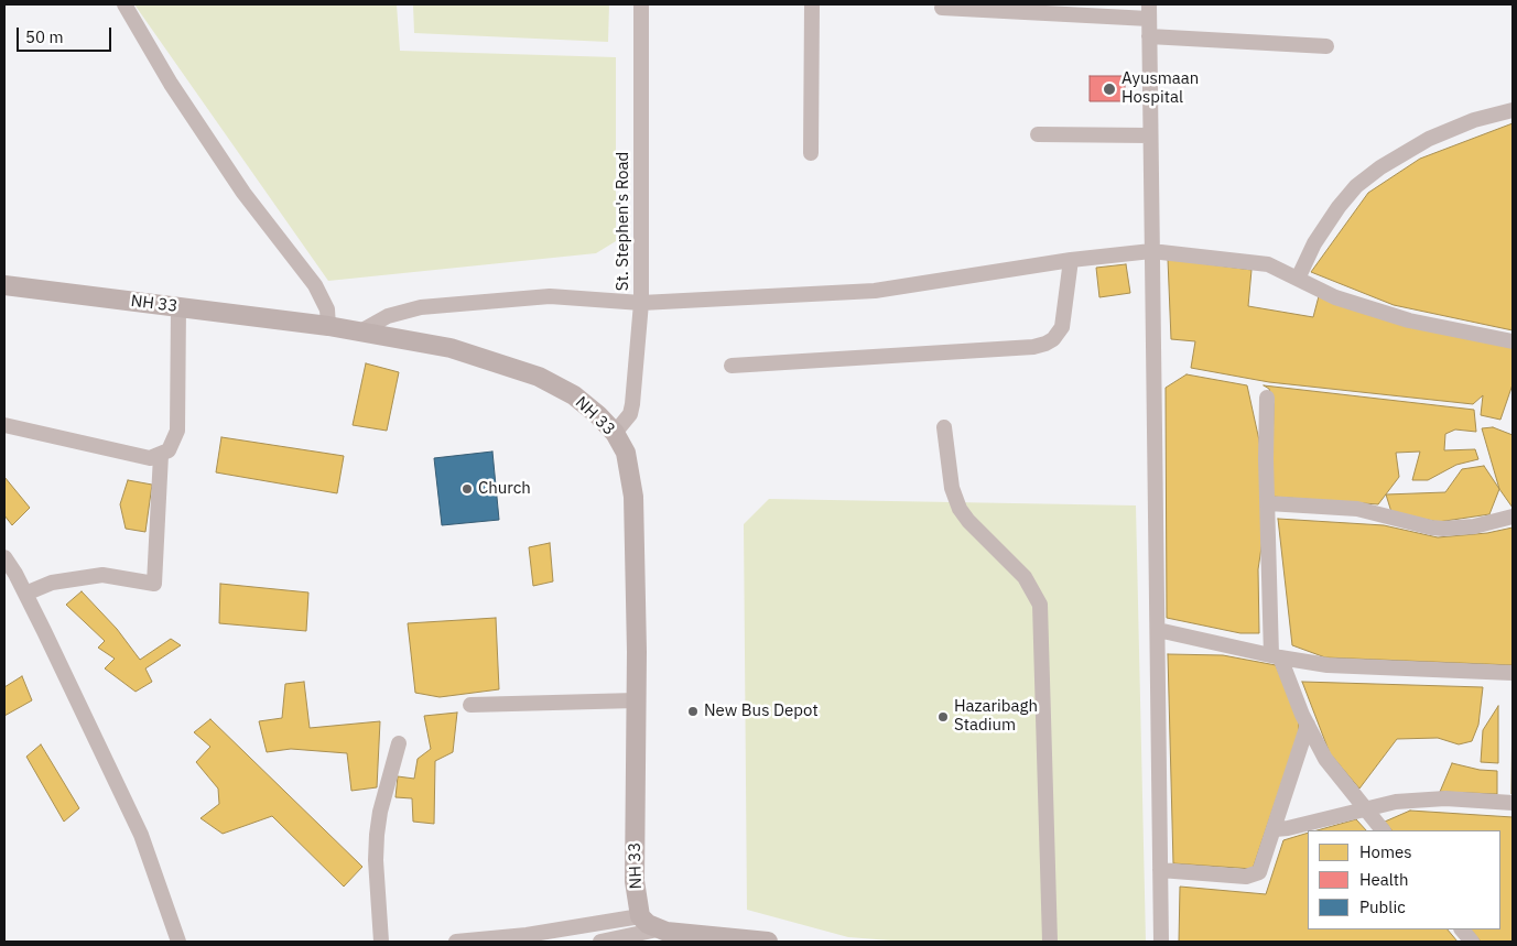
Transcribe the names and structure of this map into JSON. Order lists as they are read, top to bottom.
{
  "streets": {
    "main road": ["NH 33"],
    "street": ["St. Stephen's Road"]
  },
  "crossings": [
    ["St. Stephen's Road", "NH 33"]
  ],
  "places": [
    "Ayusmaan Hospital",
    "Church",
    "New Bus Depot",
    "Hazaribagh Stadium"
  ],
  "legend": ["Homes", "Health", "Public"],
  "scale_bar": "50 m"
}
